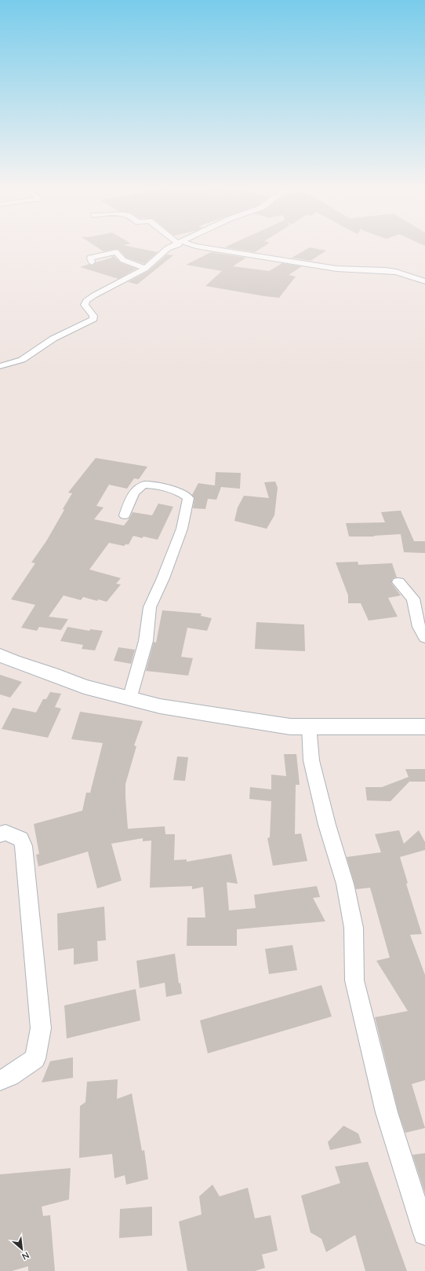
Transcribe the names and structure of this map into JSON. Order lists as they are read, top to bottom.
{
  "north": "bottom right"
}
